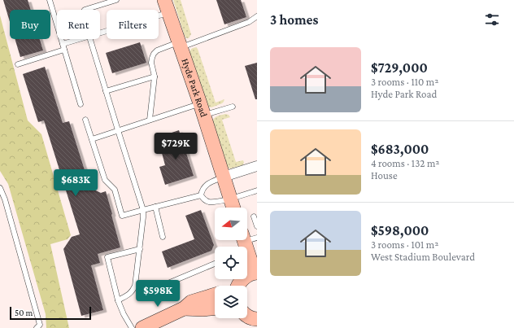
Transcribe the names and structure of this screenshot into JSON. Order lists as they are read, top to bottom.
{
  "streets": {
    "street": ["Hyde Park Road"]
  },
  "scale_bar": "50 m",
  "north": "left",
  "page": {
    "heading": "3 homes",
    "chip": ["Buy", "Rent", "Filters"],
    "list": [
      {
        "name": "$729,000",
        "note": "3 rooms · 110 m² · Hyde Park Road"
      },
      {
        "name": "$683,000",
        "note": "4 rooms · 132 m² · House"
      },
      {
        "name": "$598,000",
        "note": "3 rooms · 101 m² · West Stadium Boulevard"
      }
    ],
    "price": ["$729K", "$683K", "$598K"],
    "scale": "50 m"
  }
}
